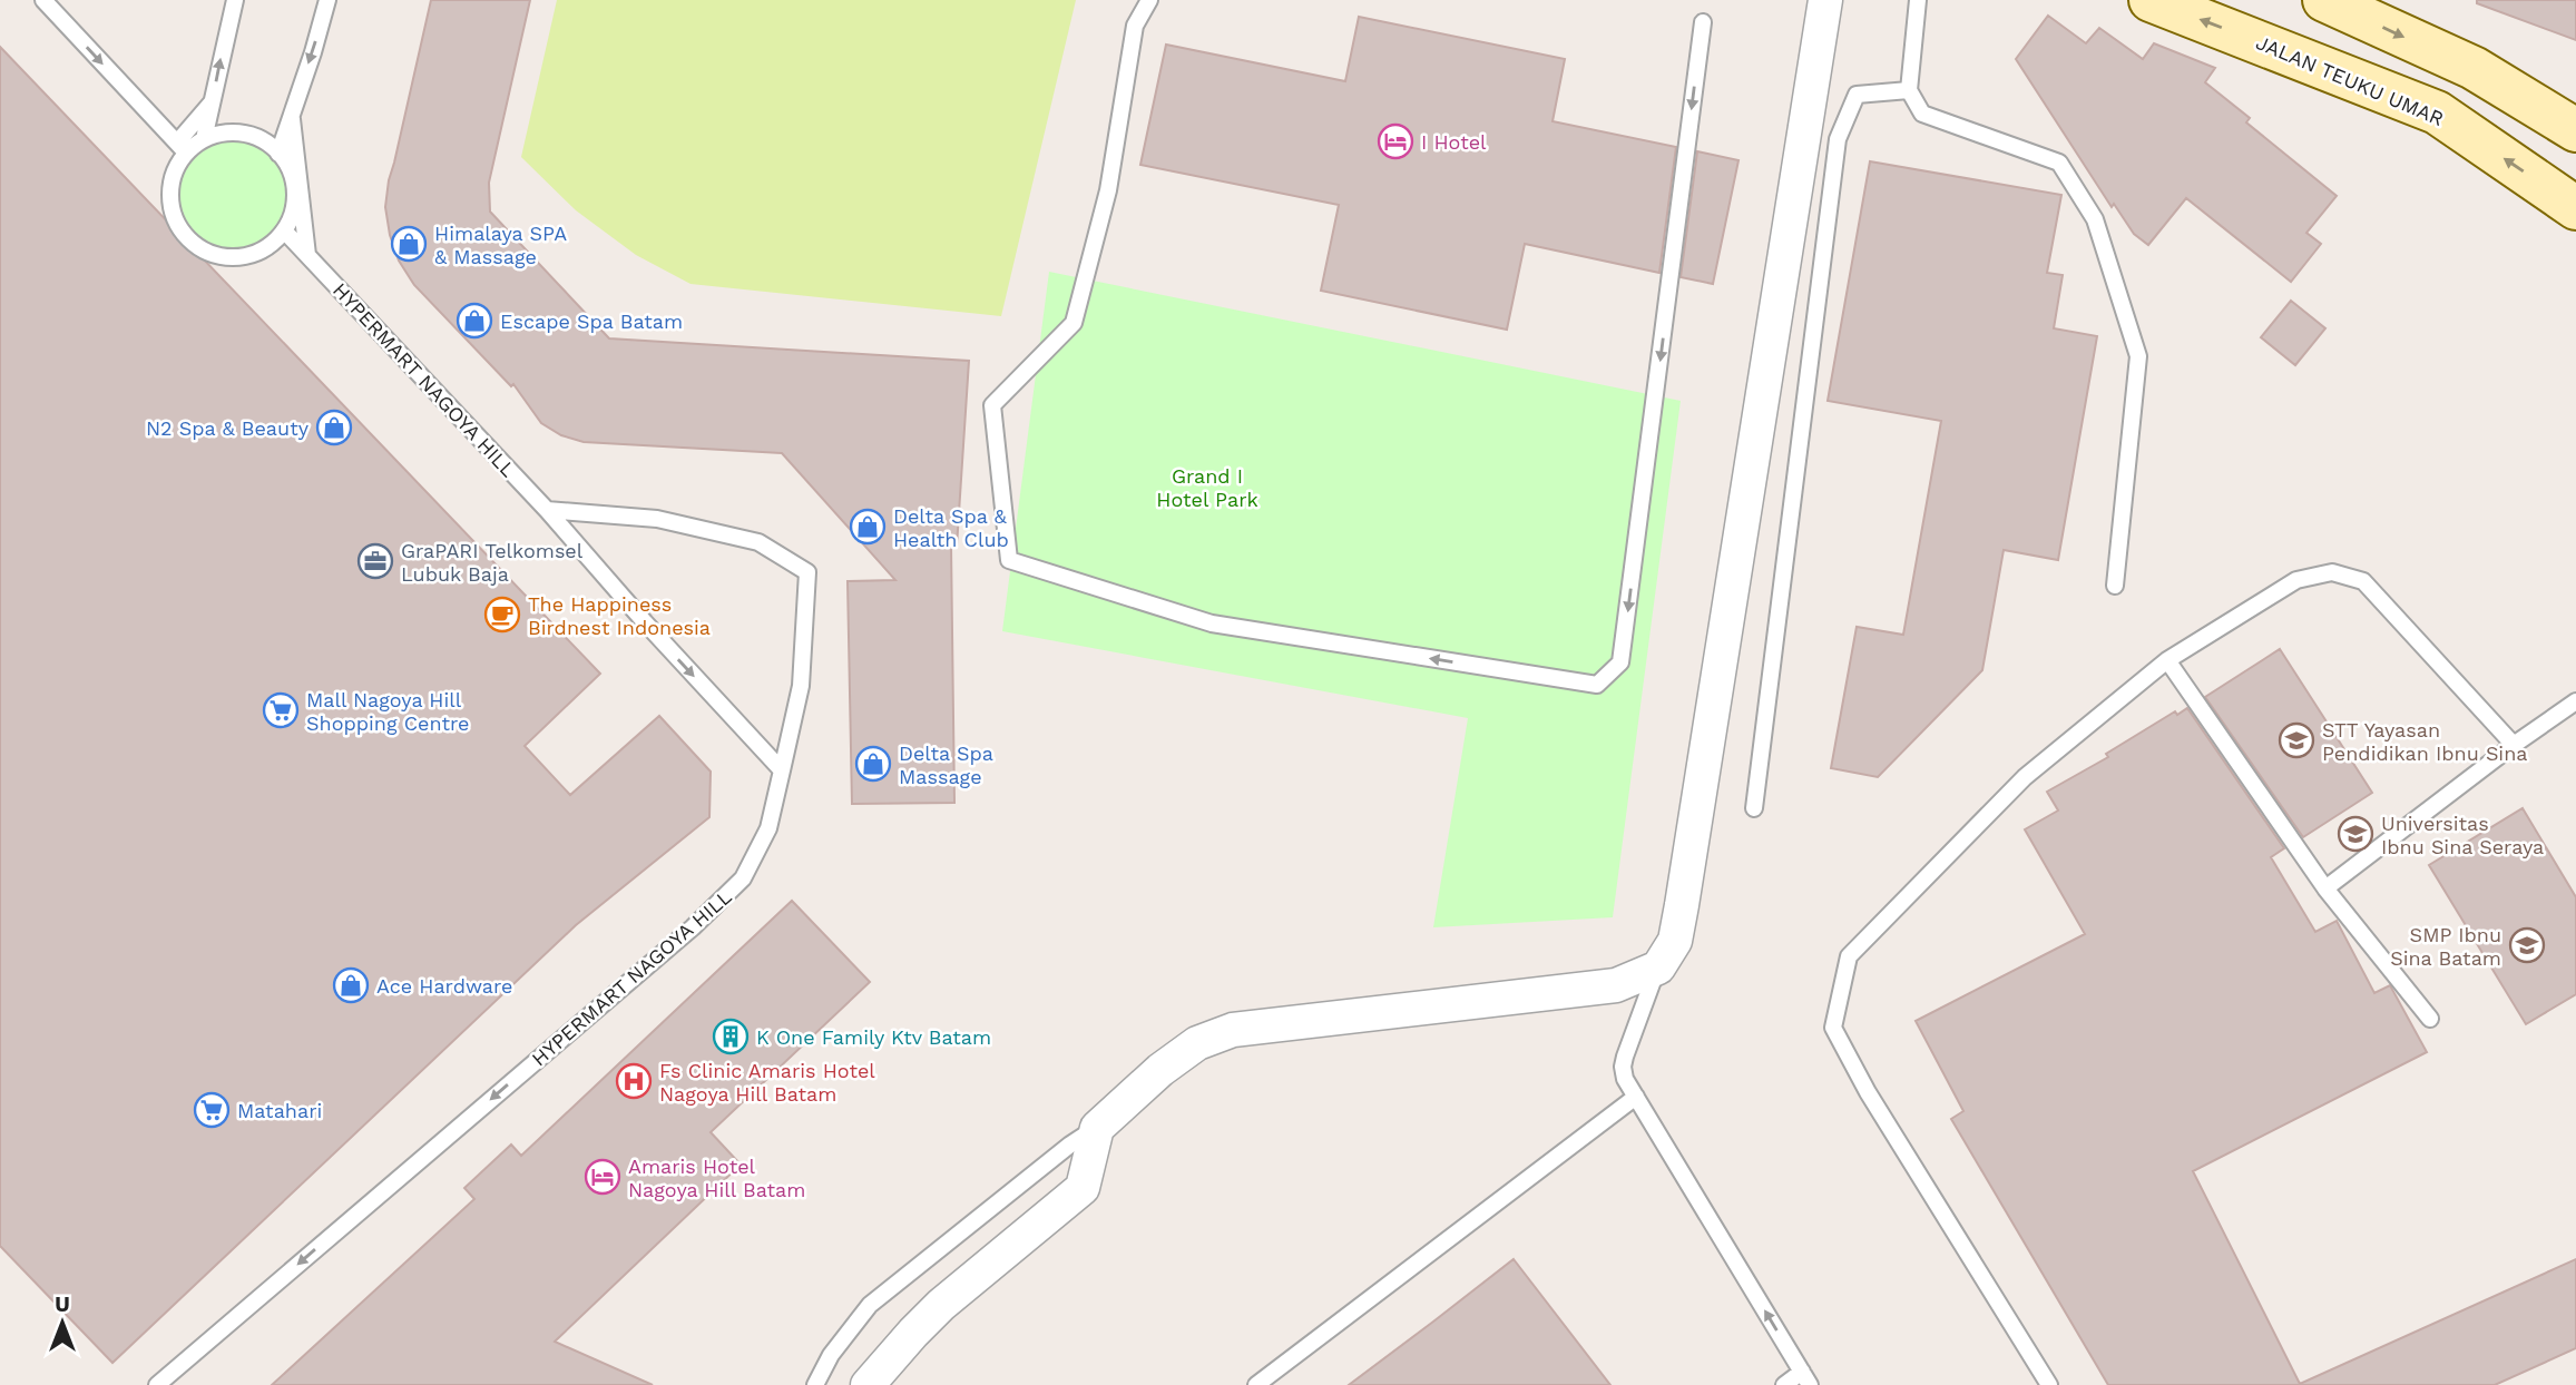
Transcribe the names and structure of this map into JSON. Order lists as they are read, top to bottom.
{
  "streets": {
    "main road": ["JALAN TEUKU UMAR"],
    "lane": ["HYPERMART NAGOYA HILL"]
  },
  "parks": ["Grand I Hotel Park"],
  "places": {
    "hotel": ["I Hotel", "Amaris Hotel Nagoya Hill Batam"],
    "shop": [
      "Himalaya SPA & Massage",
      "Escape Spa Batam",
      "N2 Spa & Beauty",
      "Delta Spa & Health Club",
      "Delta Spa Massage",
      "Ace Hardware"
    ],
    "office": ["GraPARI Telkomsel Lubuk Baja"],
    "cafe": ["The Happiness Birdnest Indonesia"],
    "supermarket": ["Mall Nagoya Hill Shopping Centre", "Matahari"],
    "school or university": ["STT Yayasan Pendidikan Ibnu Sina", "Universitas Ibnu Sina Seraya", "SMP Ibnu Sina Batam"],
    "building": ["K One Family Ktv Batam"],
    "hospital": ["Fs Clinic Amaris Hotel Nagoya Hill Batam"]
  },
  "north": "top"
}
